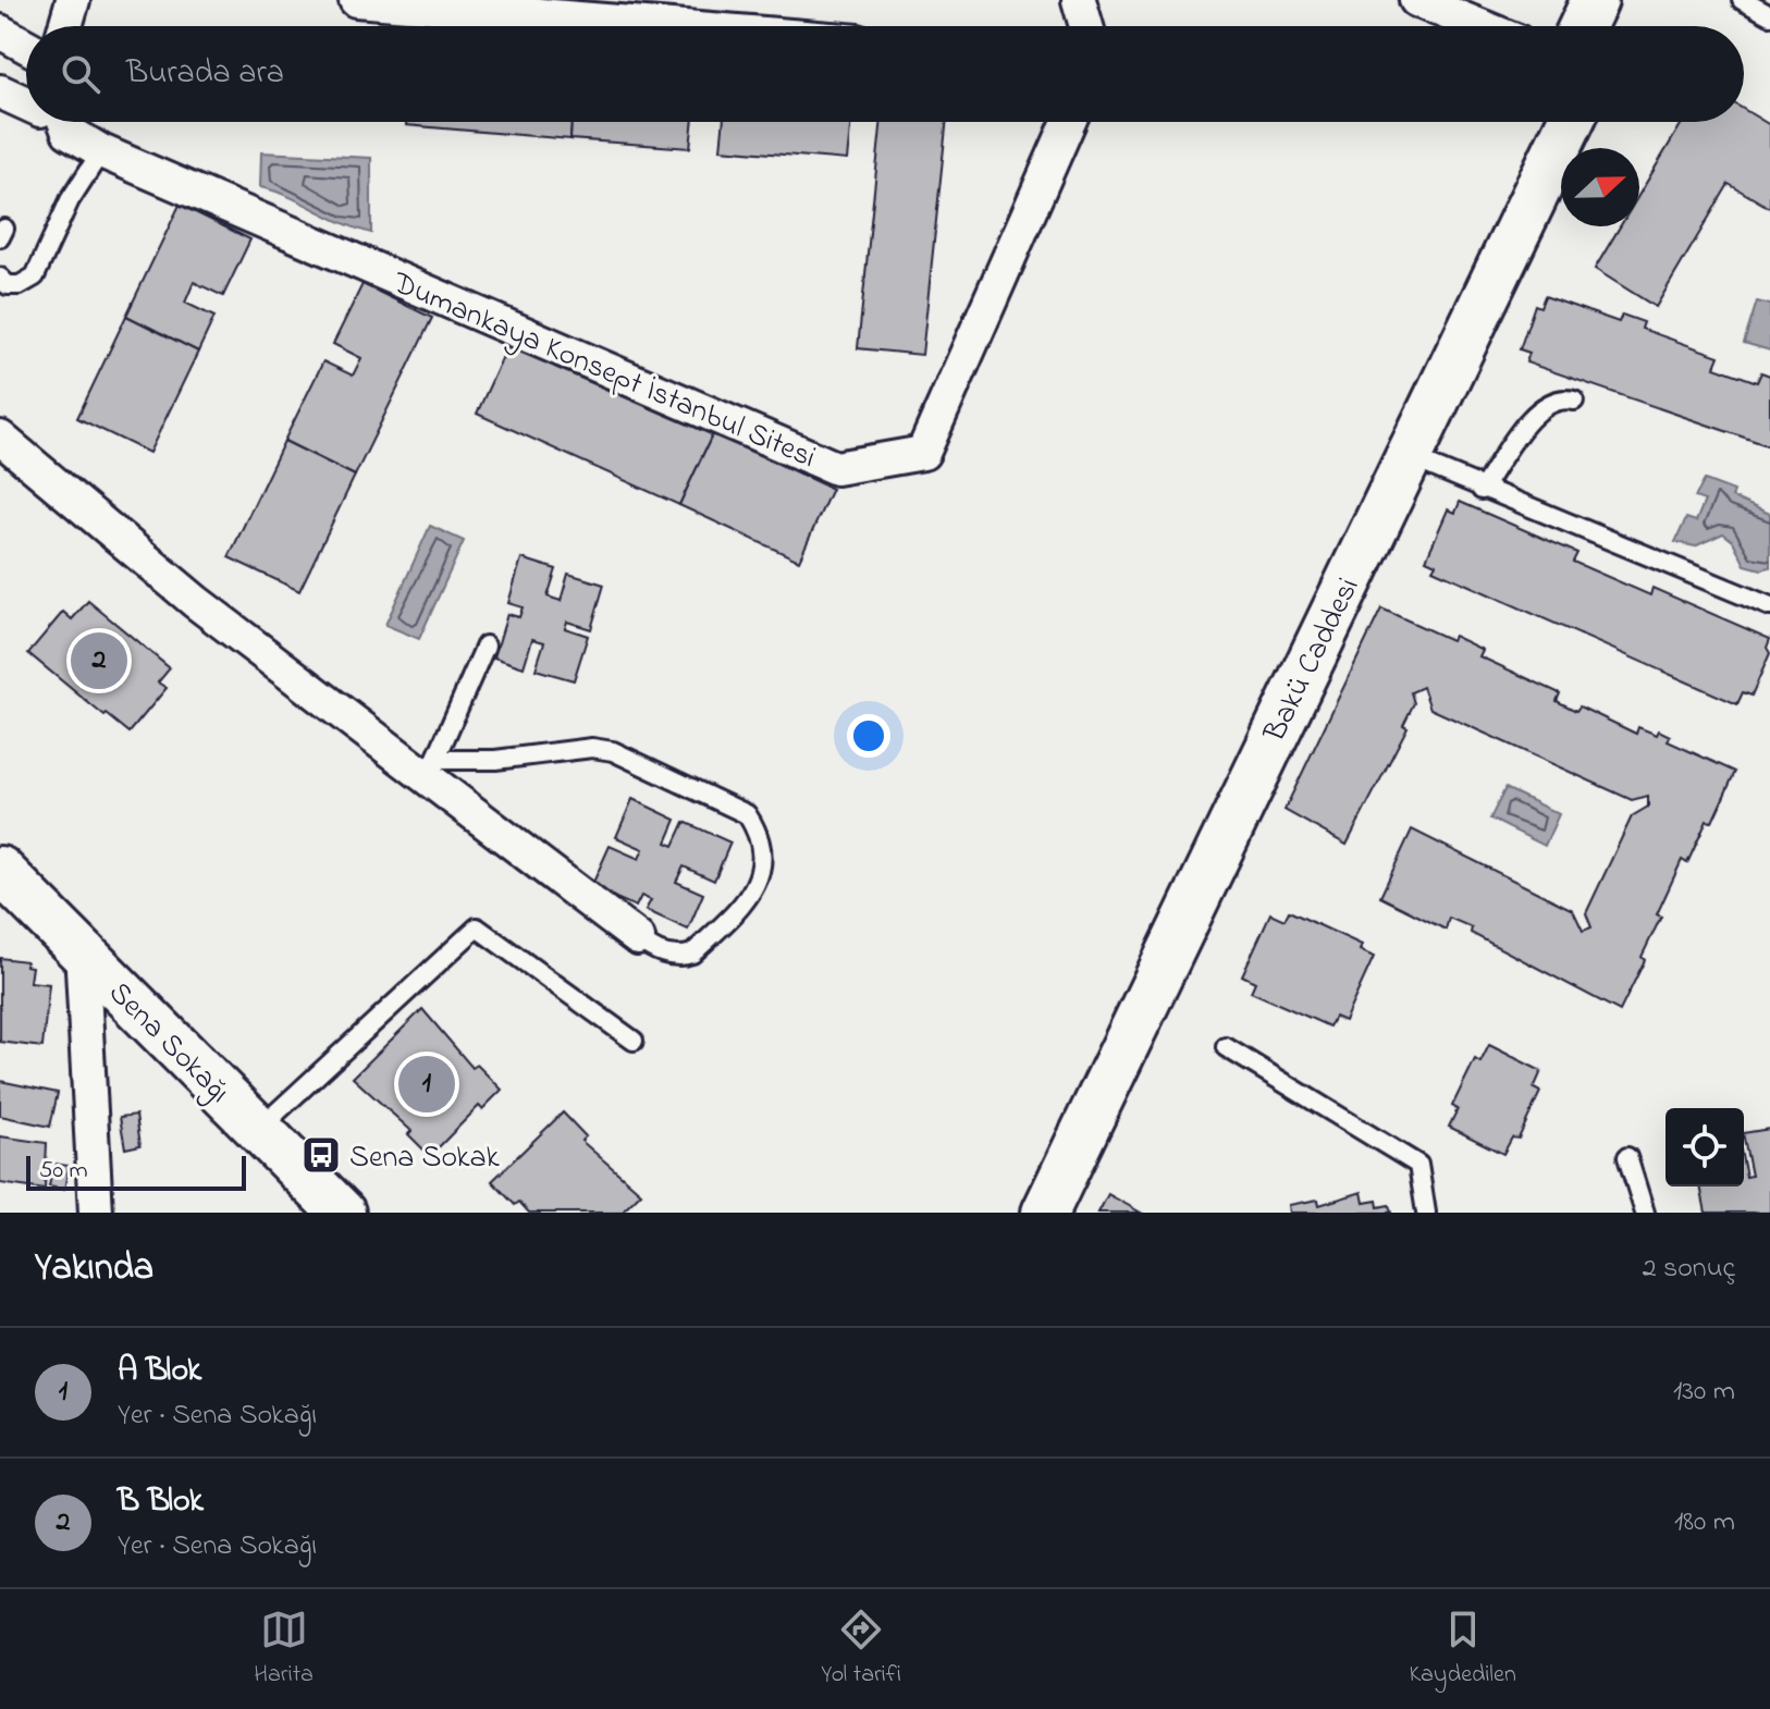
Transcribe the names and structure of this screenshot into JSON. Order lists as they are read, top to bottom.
{
  "streets": {
    "main road": ["Bakü Caddesi", "Sena Sokağı"],
    "street": ["Dumankaya Konsept İstanbul Sitesi"]
  },
  "places": {
    "bus stop": ["Sena Sokak"]
  },
  "scale_bar": "50 m",
  "north": "right",
  "page": {
    "search": "Burada ara",
    "pins": ["2", "1"],
    "scale": "50 m",
    "heading": ["Yakında", "2 sonuç"],
    "list": [
      {
        "mark": "1",
        "name": "A Blok",
        "note": "Yer · Sena Sokağı",
        "value": "130 m"
      },
      {
        "mark": "2",
        "name": "B Blok",
        "note": "Yer · Sena Sokağı",
        "value": "180 m"
      }
    ],
    "nav": ["Harita", "Yol tarifi", "Kaydedilen"]
  }
}
